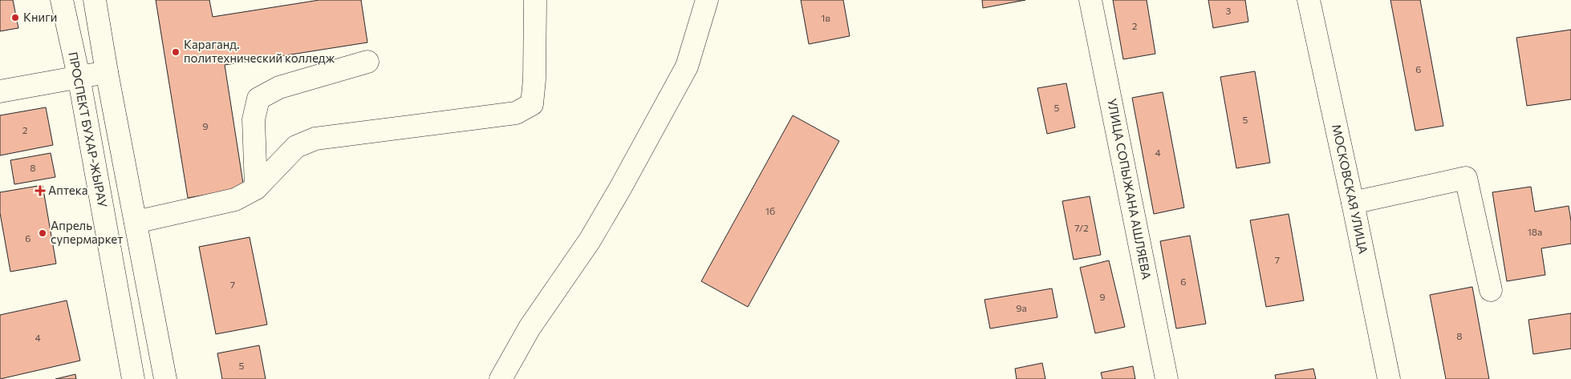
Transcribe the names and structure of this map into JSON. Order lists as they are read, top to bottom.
{
  "streets": {
    "street": ["ПРОСПЕКТ БУХАР-ЖЫРАУ", "УЛИЦА СОПЫЖАНА АШЛЯЕВА", "МОСКОВСКАЯ УЛИЦА"]
  },
  "places": {
    "other": ["Книги", "Караганд. политехнический колледж", "Апрель супермаркет"],
    "health": ["Аптека"]
  },
  "house_numbers": [
    "3",
    "1в",
    "2",
    "6",
    "5",
    "5",
    "9",
    "2",
    "4",
    "8",
    "1б",
    "7/2",
    "18а",
    "6",
    "7",
    "6",
    "7",
    "9",
    "9а",
    "8",
    "4",
    "5"
  ]
}
